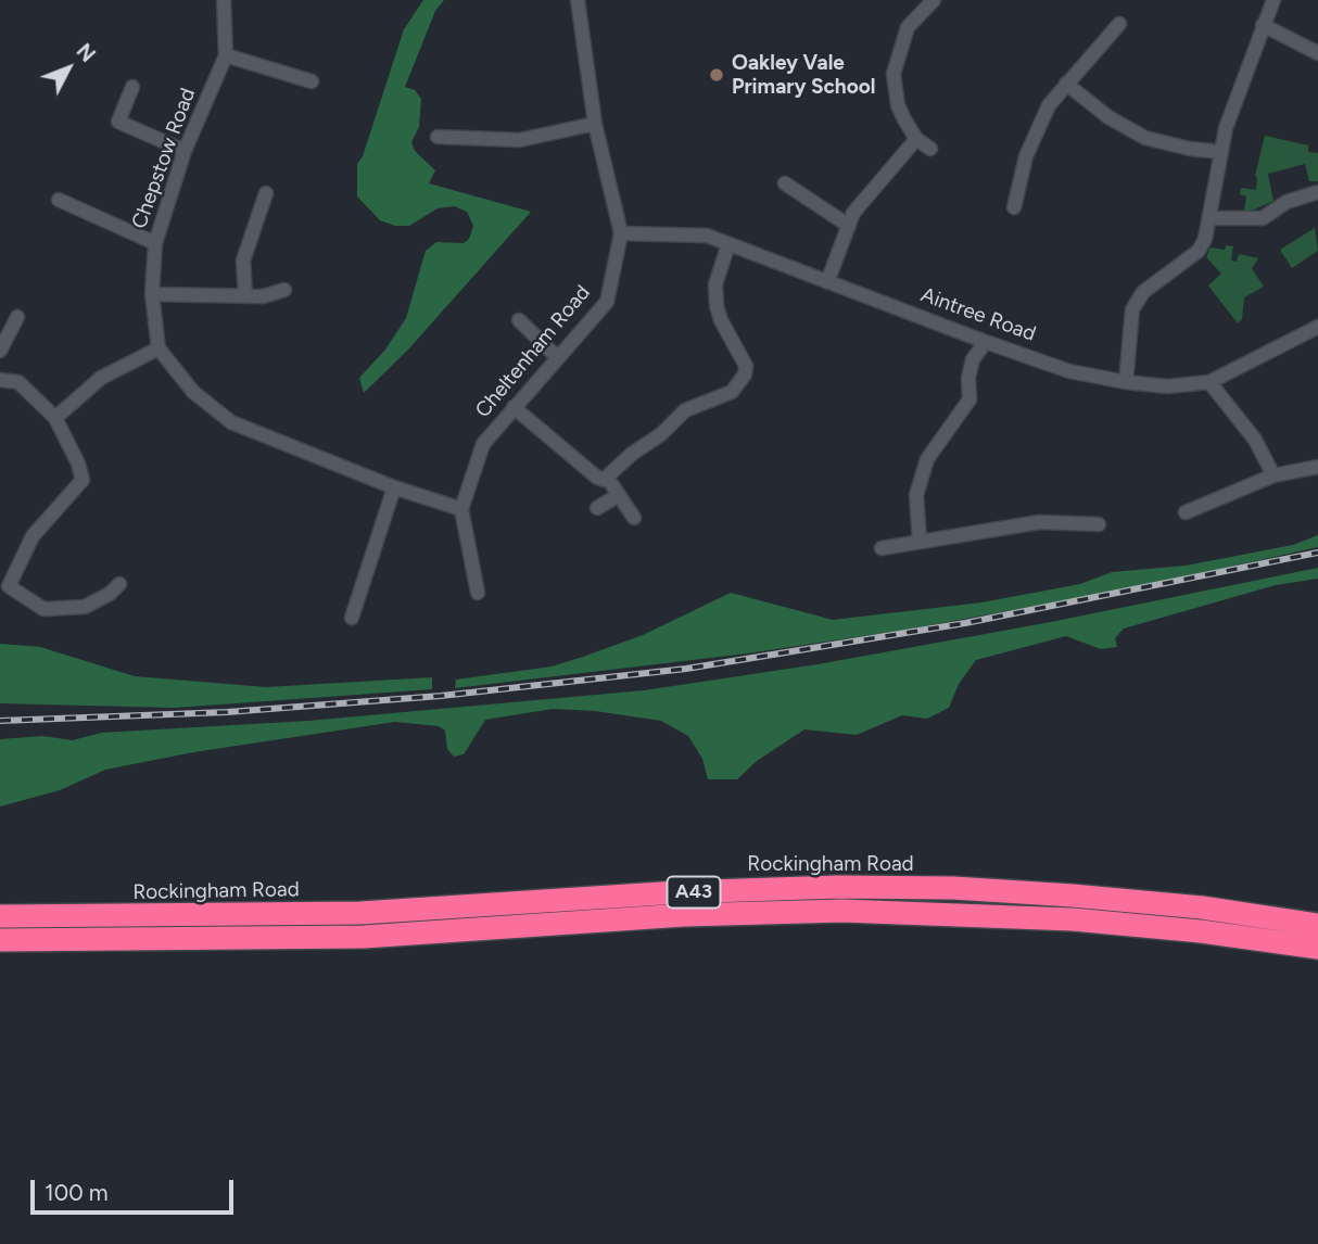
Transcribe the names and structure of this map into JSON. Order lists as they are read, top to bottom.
{
  "streets": {
    "highway": ["Rockingham Road", "A43"],
    "street": ["Chepstow Road", "Aintree Road", "Cheltenham Road"]
  },
  "crossings": [
    ["Aintree Road", "Cheltenham Road"]
  ],
  "places": ["Oakley Vale Primary School"],
  "scale_bar": "100 m",
  "north": "top right"
}
